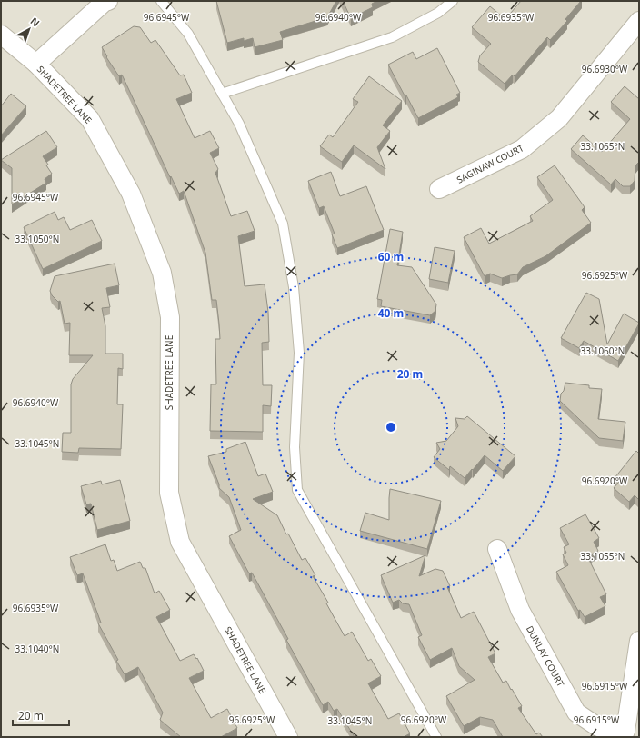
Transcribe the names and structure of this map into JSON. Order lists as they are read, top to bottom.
{
  "streets": {
    "street": ["SHADETREE LANE", "SAGINAW COURT", "DUNLAY COURT"]
  },
  "scale_bar": "20 m",
  "north": "top right",
  "coordinates": [
    "96.6945°W",
    "96.6940°W",
    "96.6935°W",
    "96.6930°W",
    "33.1065°N",
    "33.1050°N",
    "96.6925°W",
    "33.1060°N",
    "33.1045°N",
    "96.6920°W",
    "33.1055°N",
    "33.1040°N",
    "96.6915°W"
  ],
  "rings": ["60 m", "40 m", "20 m"]
}
